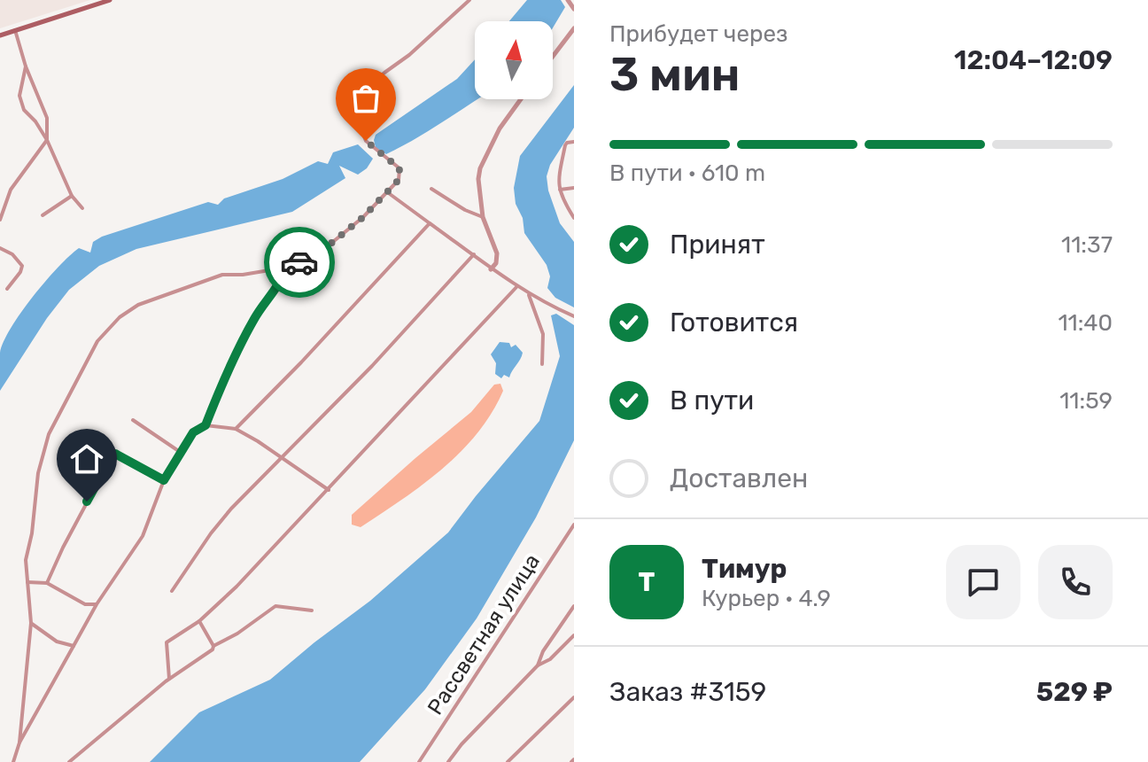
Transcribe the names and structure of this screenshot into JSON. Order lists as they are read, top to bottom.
{
  "streets": {
    "street": ["Рассветная улица"]
  },
  "north": "top",
  "page": {
    "heading": ["3 мин", "Прибудет через", "12:04–12:09"],
    "panel": [
      "Тимур",
      "Курьер · 4.9",
      "Заказ #3159",
      "529 ₽"
    ],
    "bar": "В пути · 610 m",
    "list": [
      ["Принят", "11:37"],
      ["Готовится", "11:40"],
      ["В пути", "11:59"],
      "Доставлен"
    ],
    "round": "Т"
  }
}
